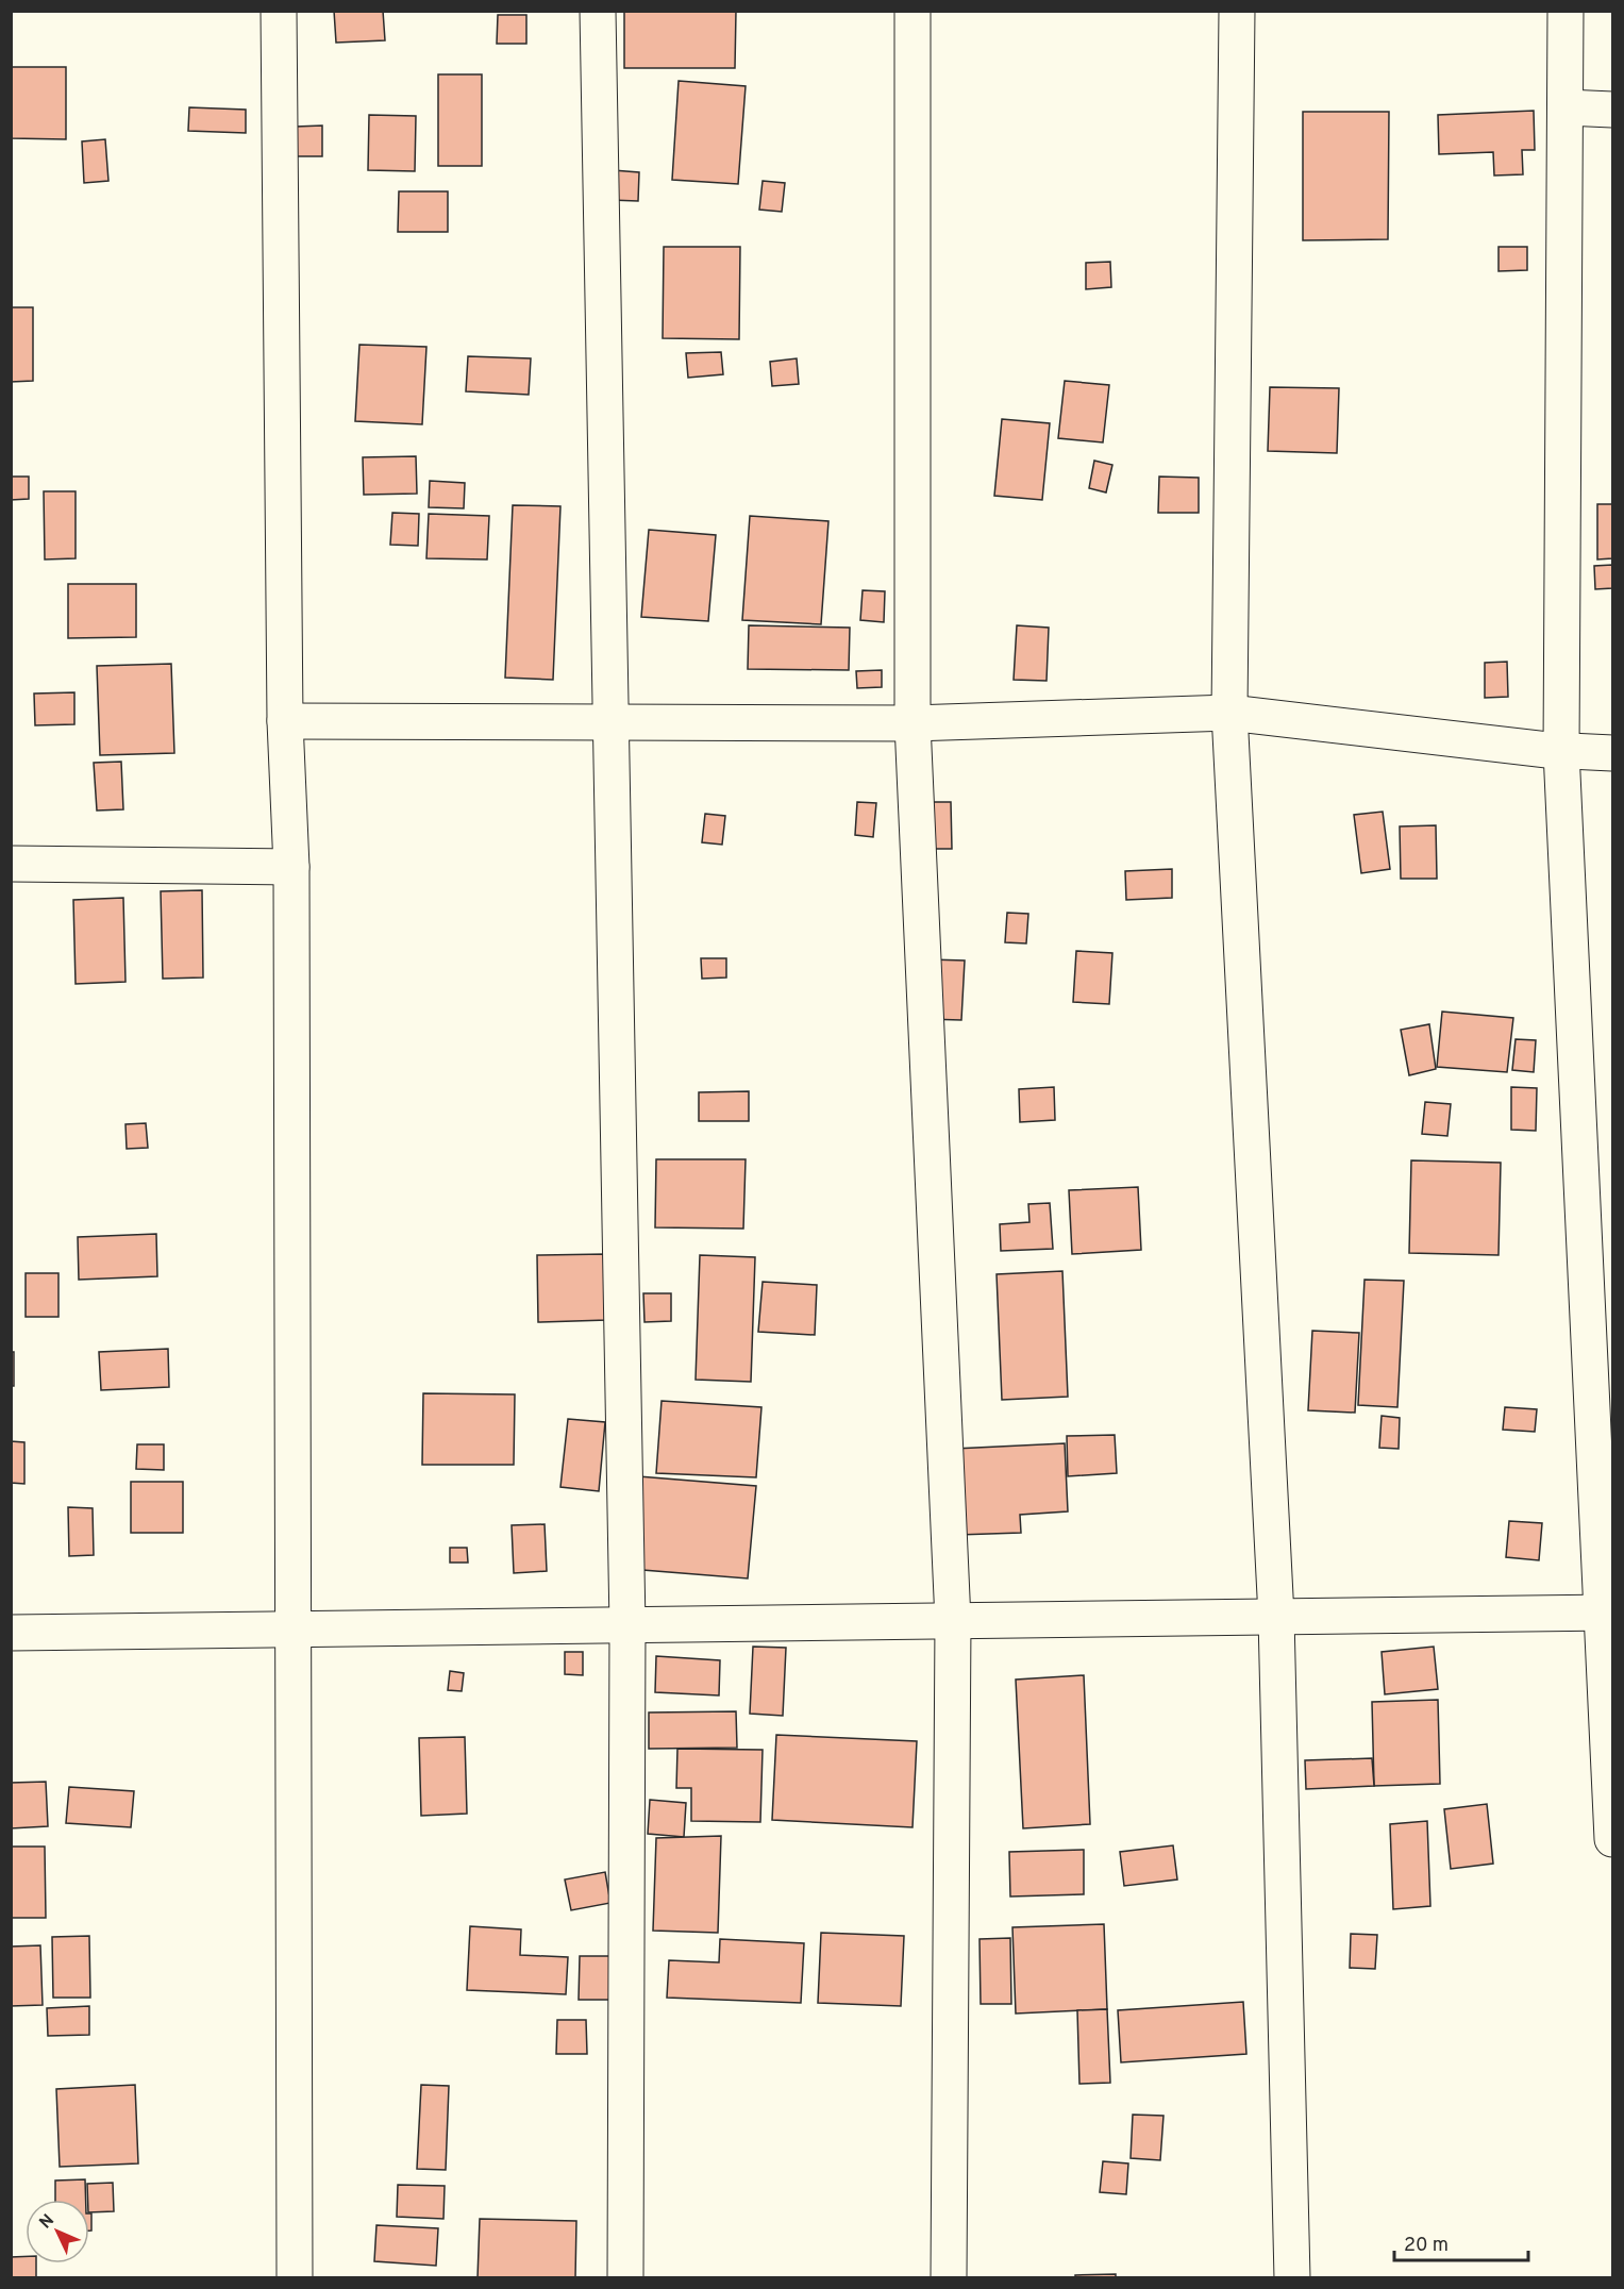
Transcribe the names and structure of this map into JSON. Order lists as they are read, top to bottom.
{
  "scale_bar": "20 m",
  "north": "top left"
}
